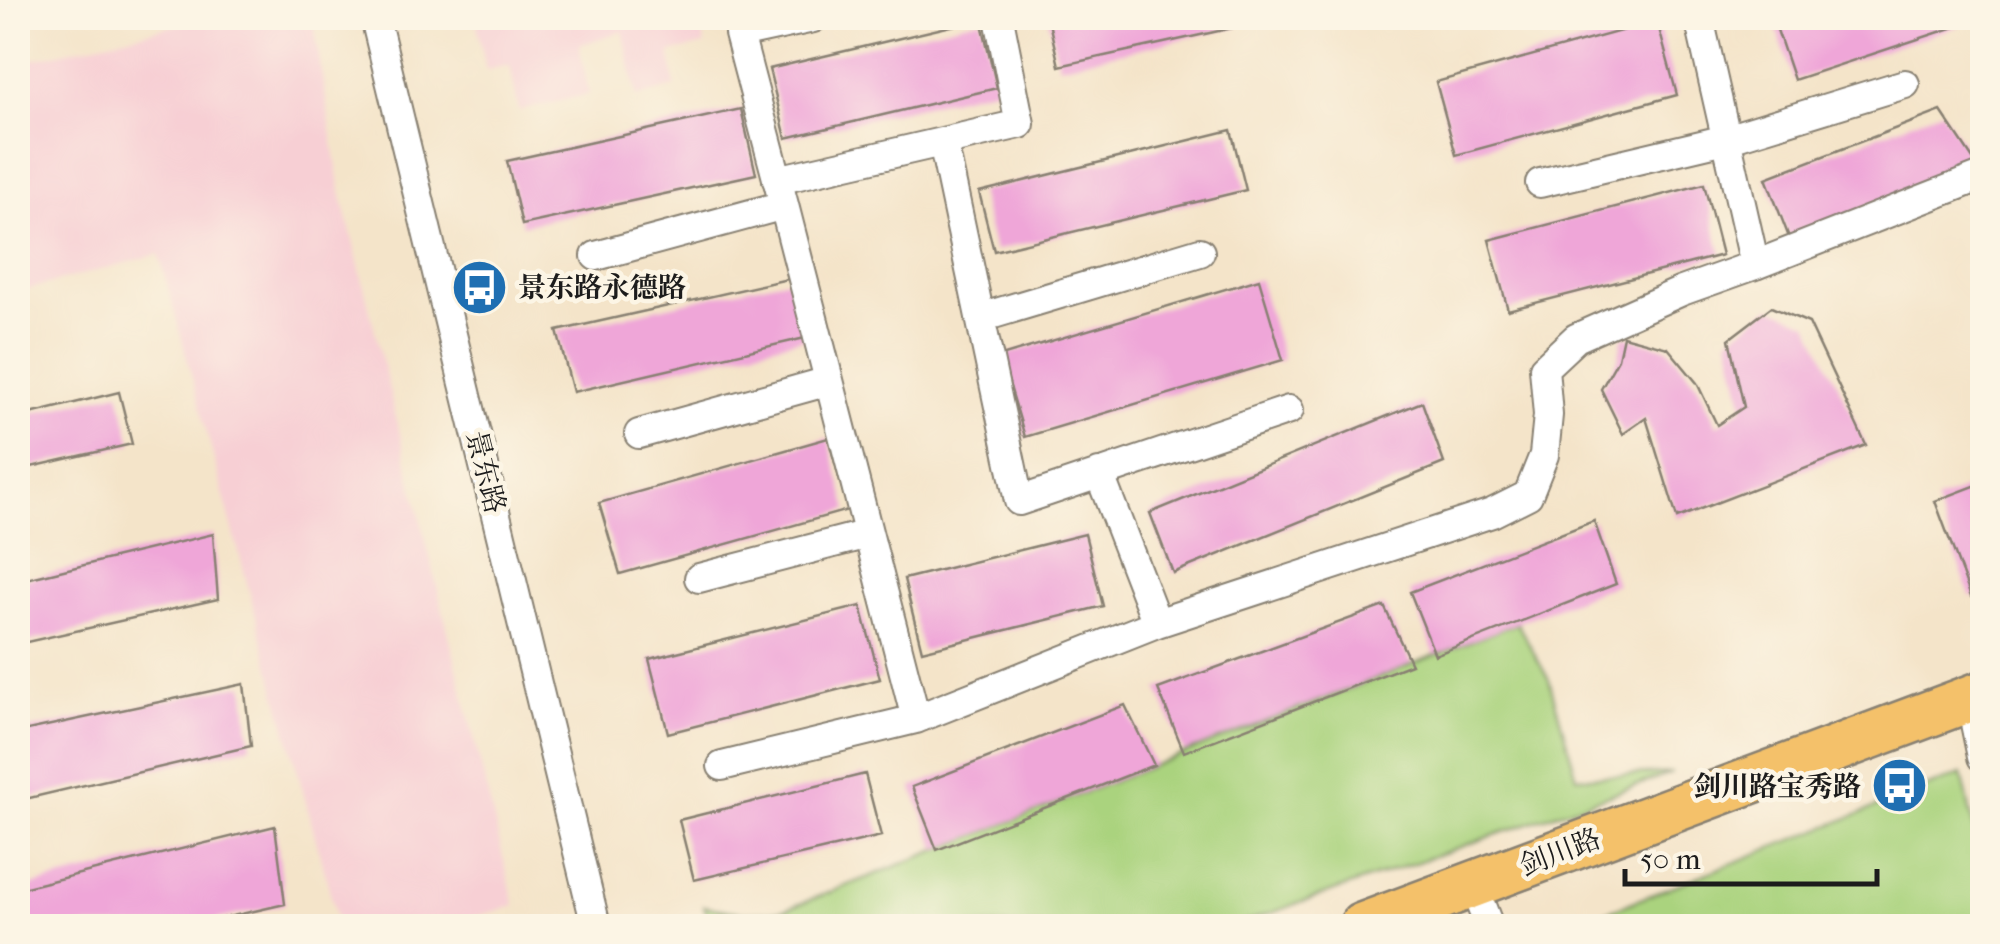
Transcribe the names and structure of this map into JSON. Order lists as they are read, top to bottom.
{
  "streets": {
    "main road": ["剑川路"],
    "street": ["景东路"]
  },
  "places": {
    "bus stop": ["景东路永德路", "剑川路宝秀路"]
  },
  "scale_bar": "50 m"
}
